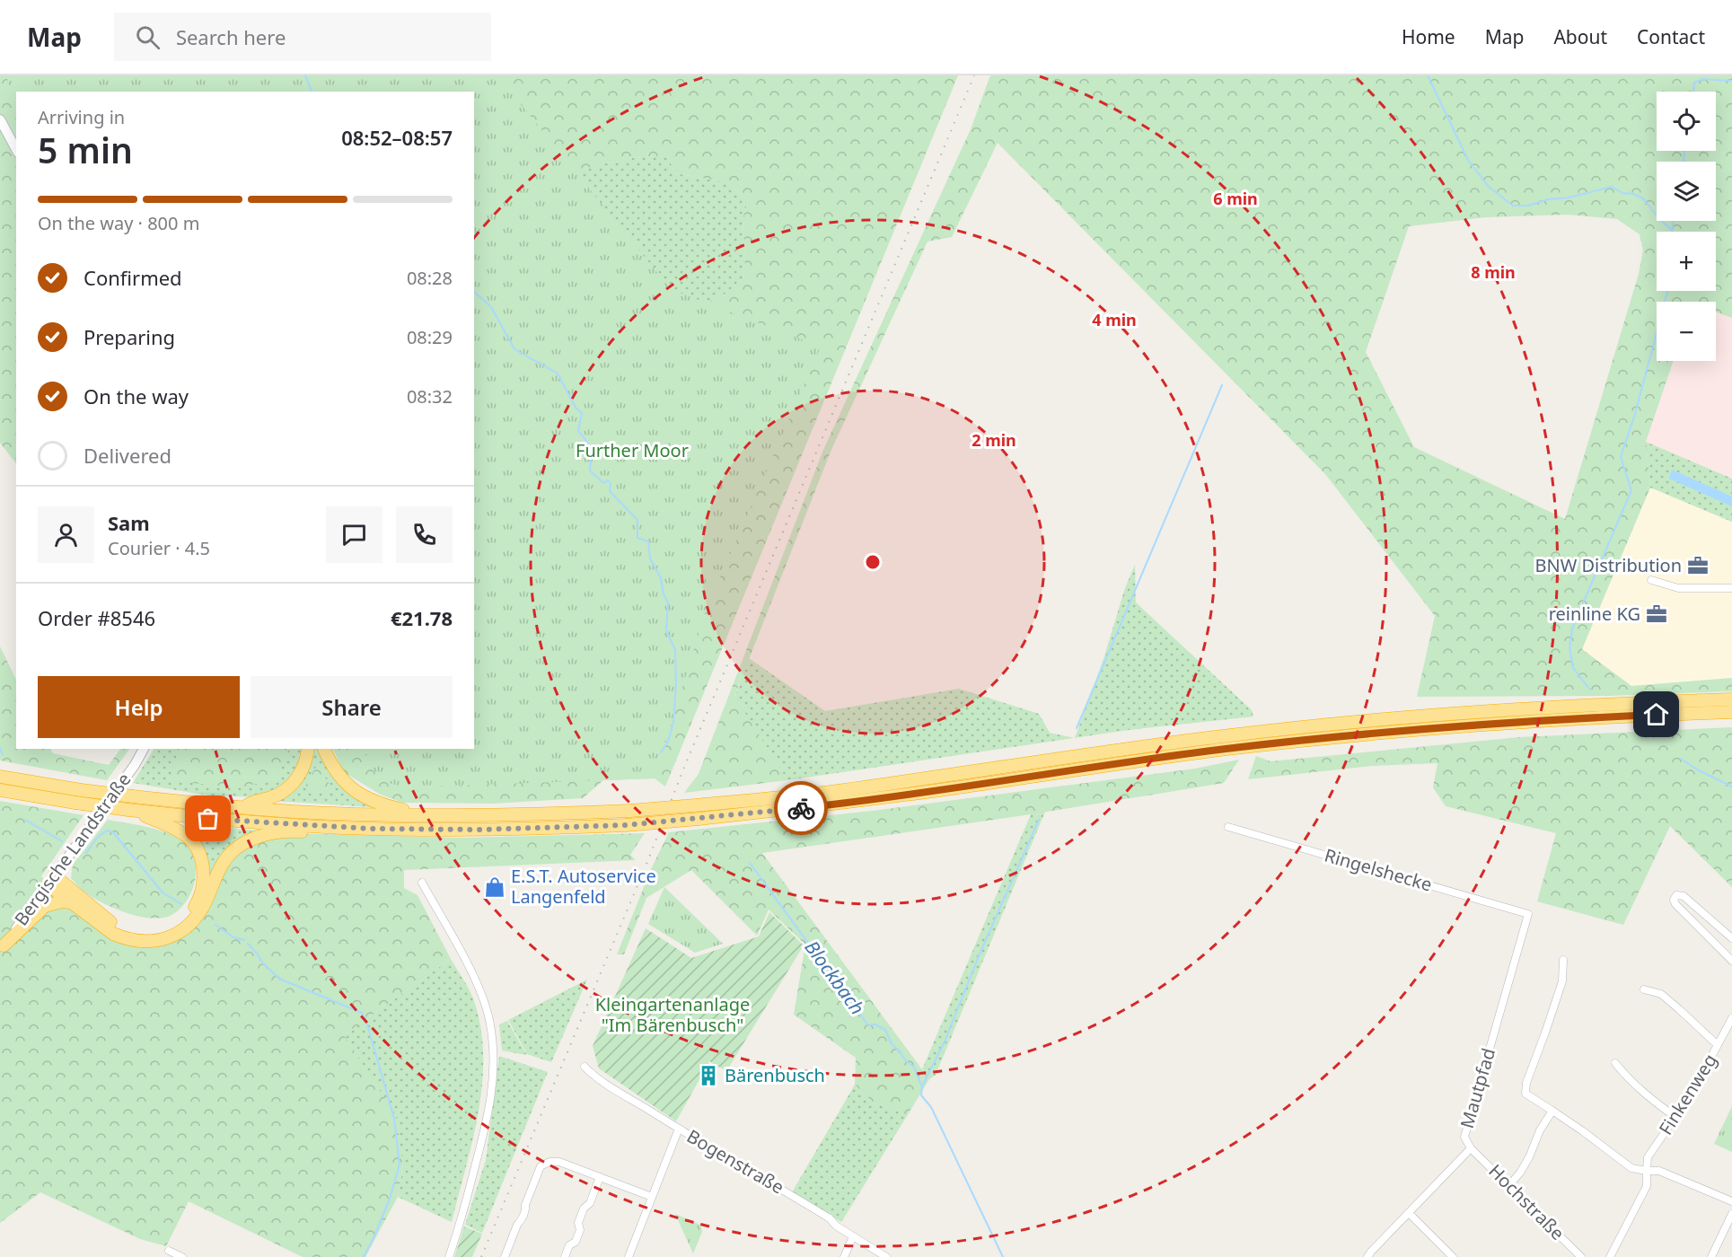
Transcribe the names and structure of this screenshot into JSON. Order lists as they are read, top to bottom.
{
  "streets": {
    "main road": ["Bergische Landstraße"],
    "street": [
      "Ringelshecke",
      "Mautpfad",
      "Finkenweg",
      "Bogenstraße",
      "Hochstraße"
    ]
  },
  "crossings": [
    ["Ringelshecke", "Mautpfad"],
    ["Mautpfad", "Hochstraße"]
  ],
  "water": ["Blockbach"],
  "parks": ["Further Moor", "Kleingartenanlage \"Im Bärenbusch\""],
  "places": {
    "office": ["BNW Distribution", "reinline KG"],
    "shop": ["E.S.T. Autoservice Langenfeld"],
    "building": ["Bärenbusch"]
  },
  "page": {
    "header": "Map",
    "search": "Search here",
    "nav": [
      "Home",
      "Map",
      "About",
      "Contact"
    ],
    "map_buttons": ["+", "−"],
    "heading": ["5 min", "Arriving in", "08:52–08:57"],
    "panel": [
      "Sam",
      "Courier · 4.5",
      "Order #8546",
      "€21.78"
    ],
    "bar": "On the way · 800 m",
    "list": [
      ["Confirmed", "08:28"],
      ["Preparing", "08:29"],
      ["On the way", "08:32"],
      "Delivered"
    ],
    "buttons": ["Help", "Share"]
  },
  "rings": [
    "6 min",
    "8 min",
    "4 min",
    "2 min"
  ]
}
